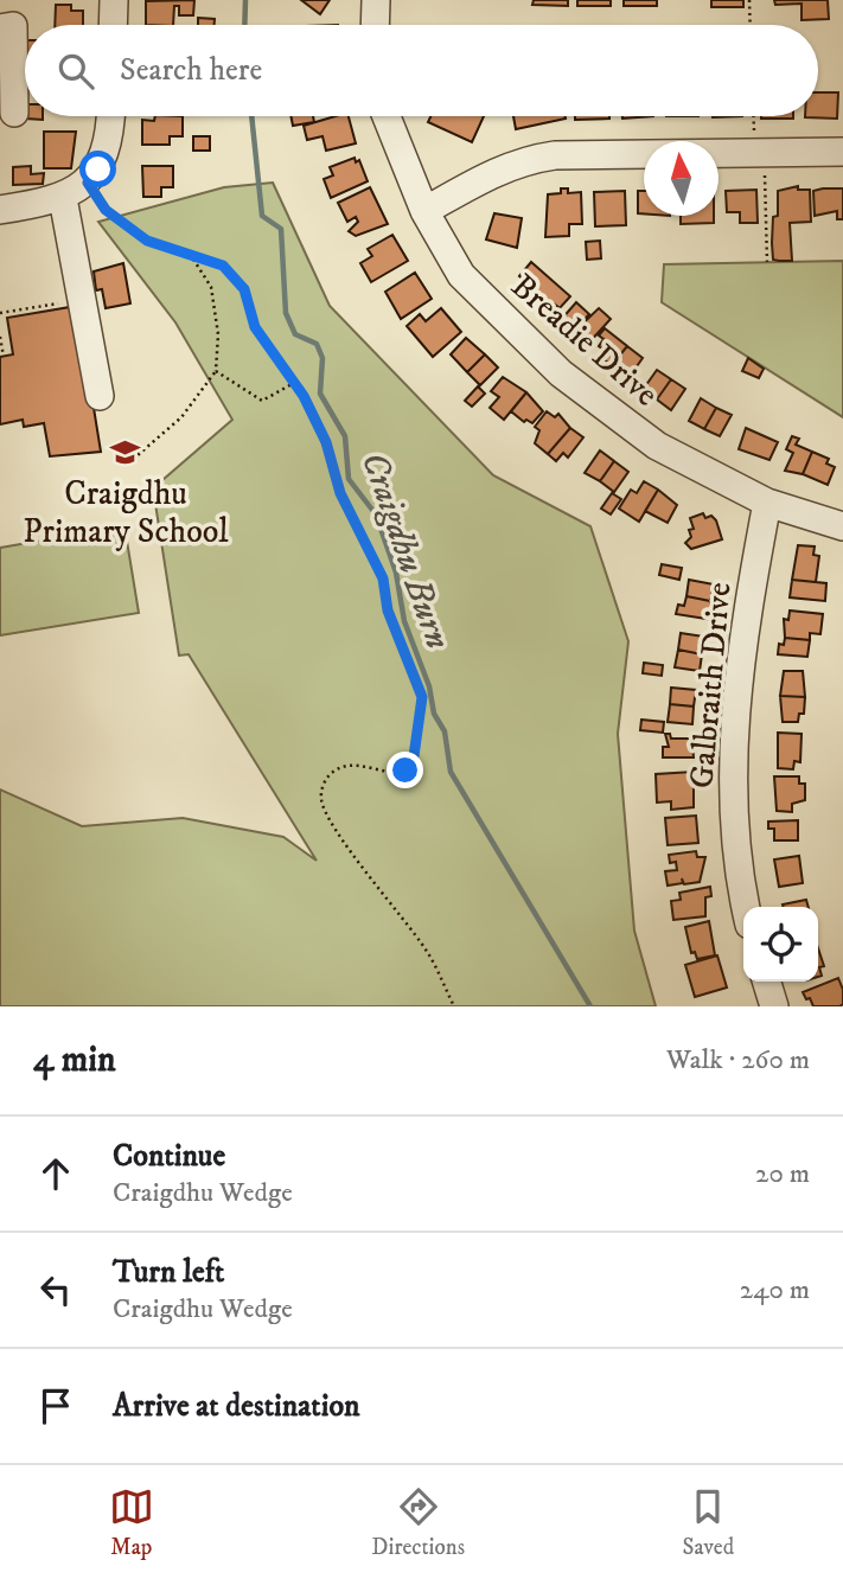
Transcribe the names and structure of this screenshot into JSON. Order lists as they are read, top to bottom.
{
  "streets": {
    "street": ["Breadie Drive", "Galbraith Drive"]
  },
  "crossings": [
    ["Breadie Drive", "Galbraith Drive"]
  ],
  "water": ["Craigdhu Burn"],
  "places": {
    "school or university": ["Craigdhu Primary School"]
  },
  "north": "top",
  "page": {
    "search": "Search here",
    "heading": ["4 min", "Walk · 260 m"],
    "list": [
      ["Continue", "Craigdhu Wedge", "20 m"],
      ["Turn left", "Craigdhu Wedge", "240 m"],
      "Arrive at destination"
    ],
    "nav": ["Map", "Directions", "Saved"]
  }
}
